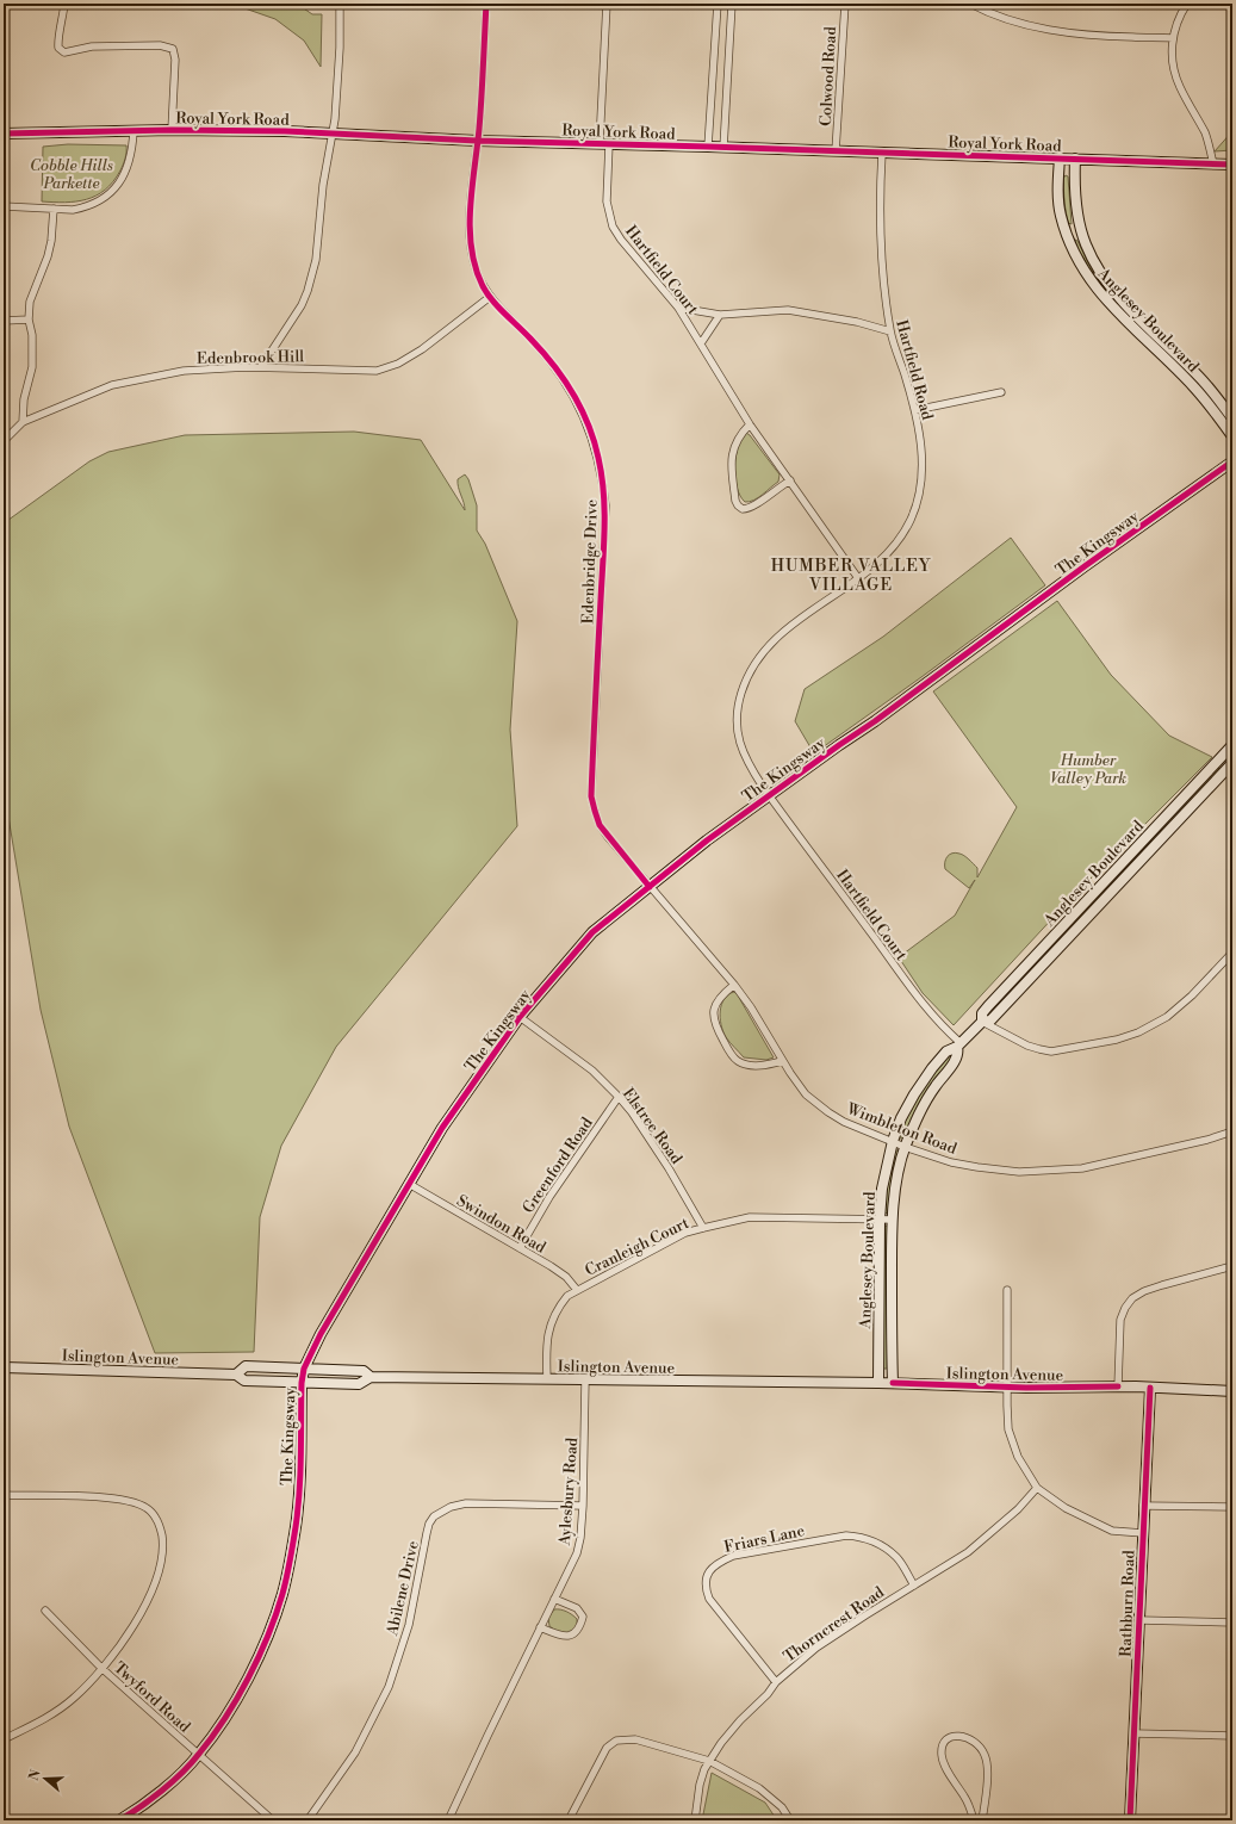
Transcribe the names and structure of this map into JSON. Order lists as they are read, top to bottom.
{
  "streets": {
    "street": [
      "Colwood Road",
      "Royal York Road",
      "Hartfield Court",
      "Anglesey Boulevard",
      "Edenbrook Hill",
      "Hartfield Road",
      "The Kingsway",
      "Edenbridge Drive",
      "Elstree Road",
      "Wimbleton Road",
      "Greenford Road",
      "Swindon Road",
      "Cranleigh Court",
      "Islington Avenue",
      "Aylesbury Road",
      "Friars Lane",
      "Abilene Drive",
      "Rathburn Road",
      "Thorncrest Road",
      "Twyford Road"
    ]
  },
  "crossings": [
    ["Colwood Road", "Royal York Road"],
    ["Royal York Road", "Hartfield Court"],
    ["Royal York Road", "Anglesey Boulevard"],
    ["Royal York Road", "Hartfield Road"],
    ["Royal York Road", "Edenbridge Drive"],
    ["Hartfield Court", "Anglesey Boulevard"],
    ["Hartfield Court", "Hartfield Road"],
    ["Hartfield Court", "The Kingsway"],
    ["Anglesey Boulevard", "Wimbleton Road"],
    ["Anglesey Boulevard", "Cranleigh Court"],
    ["Anglesey Boulevard", "Islington Avenue"],
    ["Edenbrook Hill", "Edenbridge Drive"],
    ["Hartfield Road", "The Kingsway"],
    ["The Kingsway", "Edenbridge Drive"],
    ["The Kingsway", "Elstree Road"],
    ["The Kingsway", "Wimbleton Road"],
    ["The Kingsway", "Swindon Road"],
    ["The Kingsway", "Islington Avenue"],
    ["The Kingsway", "Twyford Road"],
    ["Edenbridge Drive", "Wimbleton Road"],
    ["Elstree Road", "Greenford Road"],
    ["Elstree Road", "Cranleigh Court"],
    ["Greenford Road", "Swindon Road"],
    ["Swindon Road", "Cranleigh Court"],
    ["Cranleigh Court", "Islington Avenue"],
    ["Islington Avenue", "Aylesbury Road"],
    ["Islington Avenue", "Rathburn Road"],
    ["Aylesbury Road", "Abilene Drive"],
    ["Friars Lane", "Thorncrest Road"]
  ],
  "districts": ["HUMBER VALLEY VILLAGE"],
  "parks": ["Cobble Hills Parkette", "Humber Valley Park"],
  "north": "left"
}
